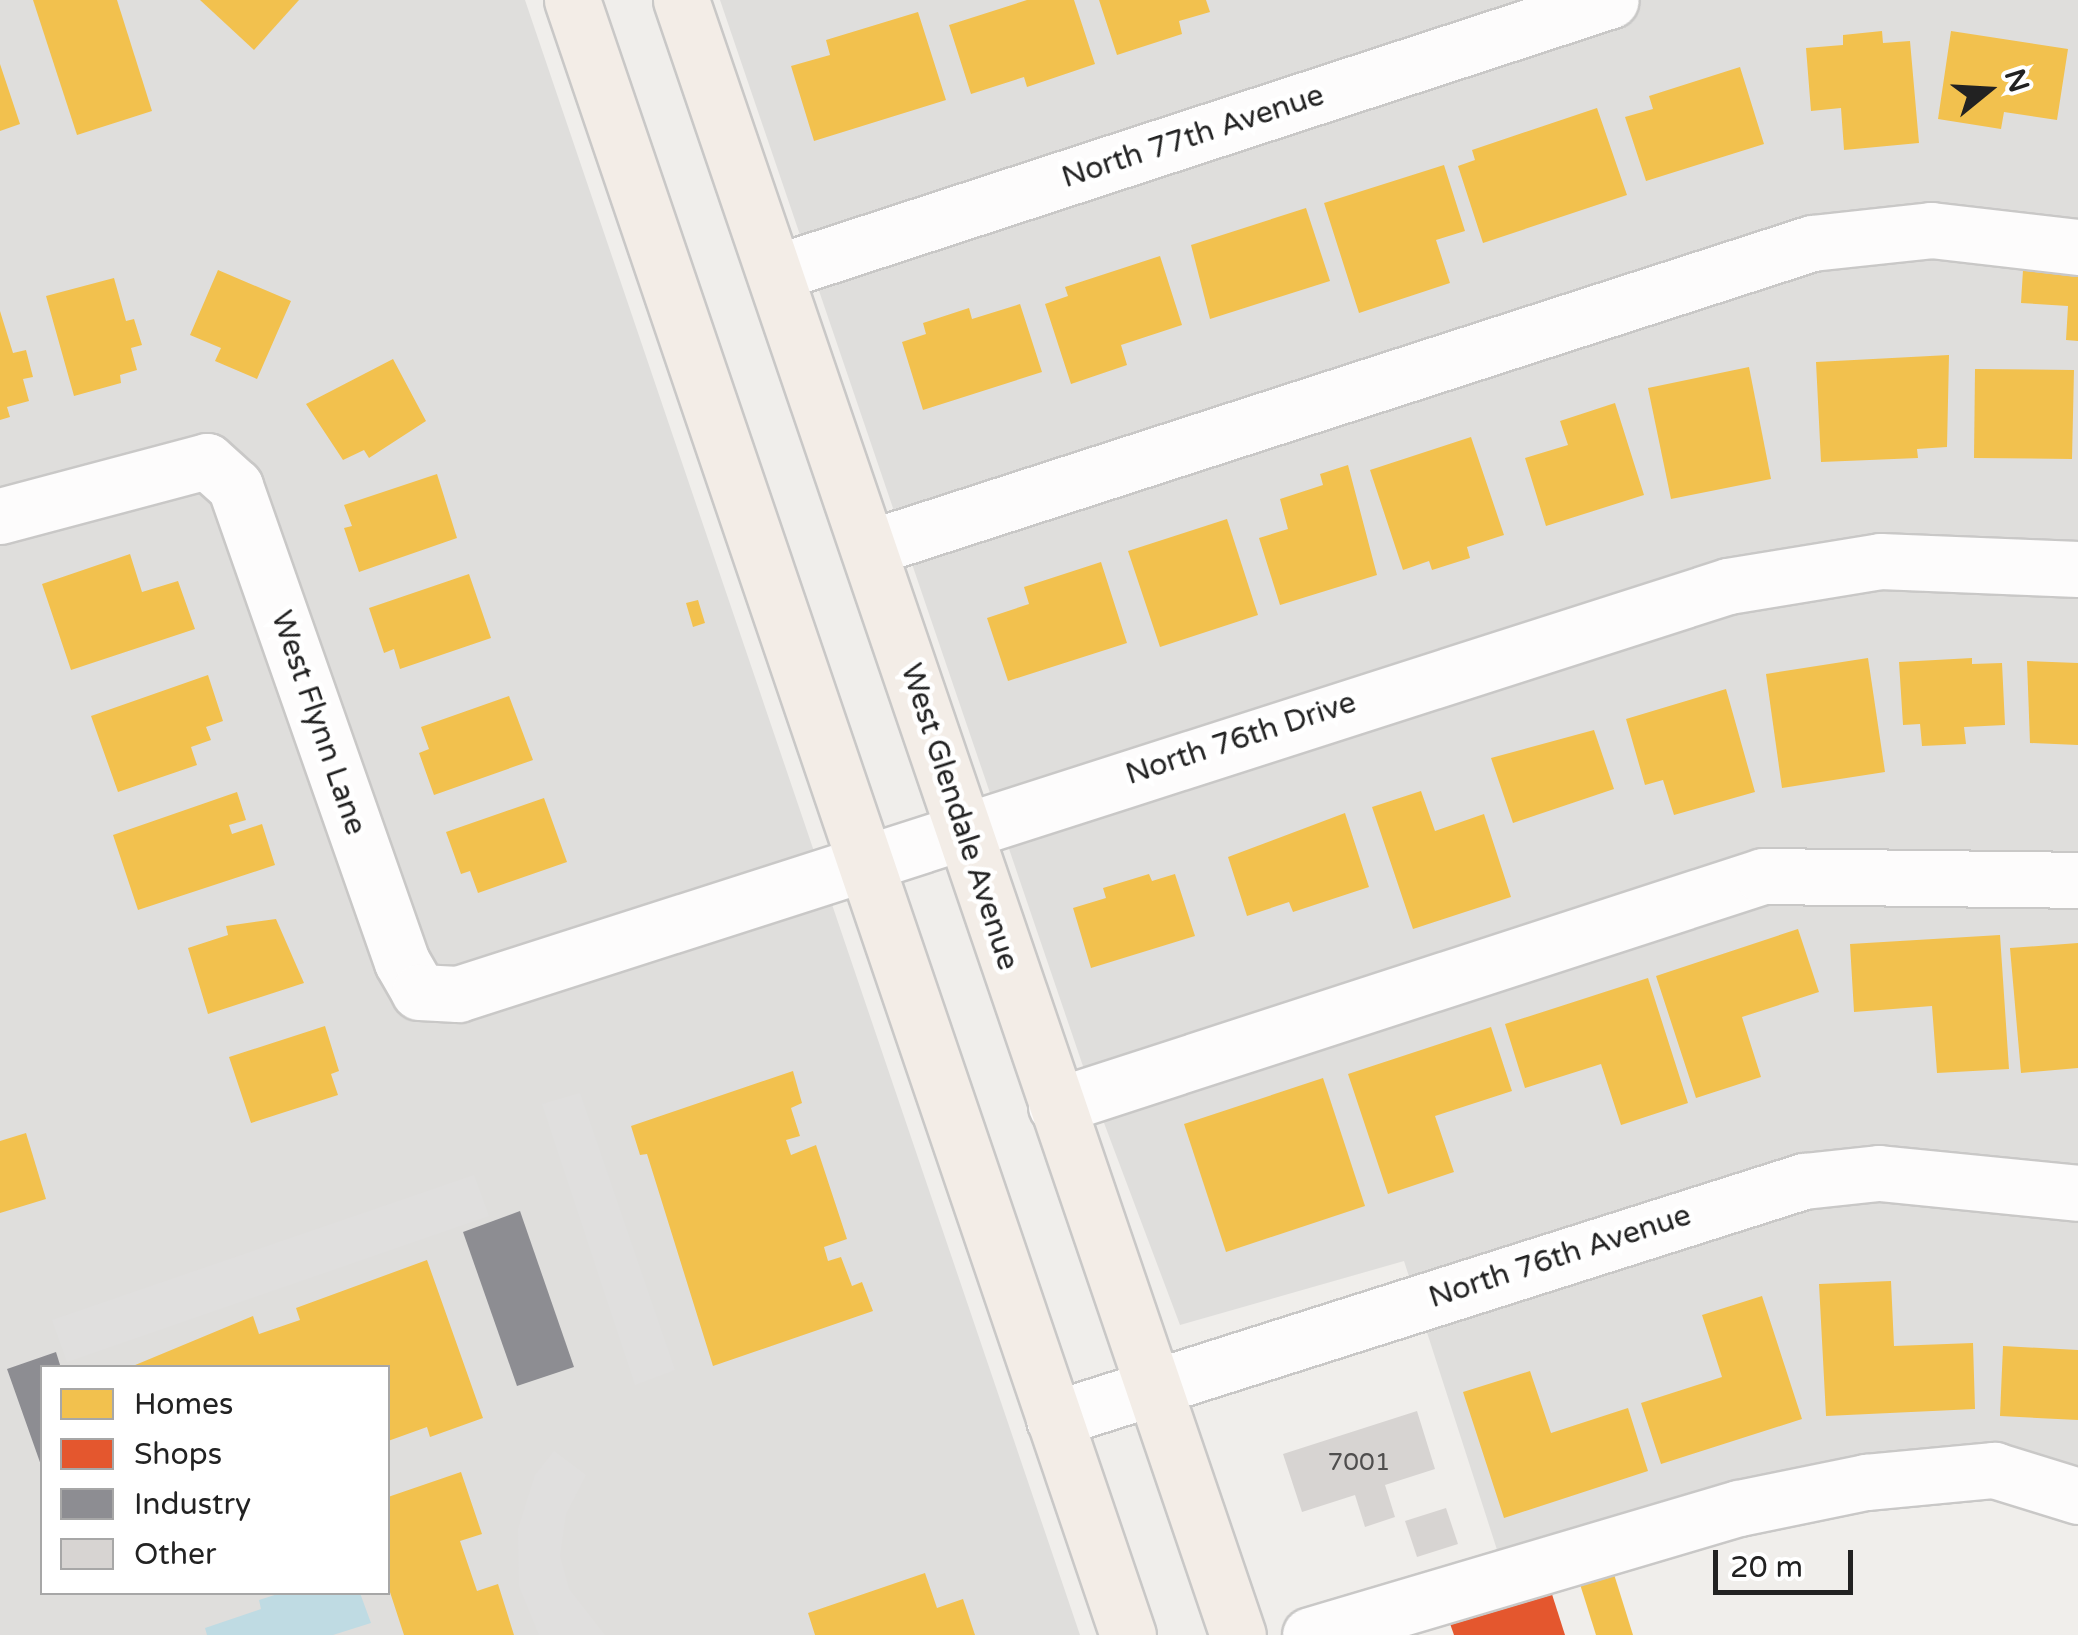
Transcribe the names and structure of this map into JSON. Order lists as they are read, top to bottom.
{
  "streets": {
    "main road": ["West Glendale Avenue"],
    "street": [
      "North 77th Avenue",
      "West Flynn Lane",
      "North 76th Drive",
      "North 76th Avenue"
    ]
  },
  "crossings": [
    ["North 77th Avenue", "West Glendale Avenue"],
    ["West Flynn Lane", "North 76th Drive"],
    ["North 76th Drive", "West Glendale Avenue"],
    ["West Glendale Avenue", "North 76th Avenue"]
  ],
  "house_numbers": ["7001"],
  "legend": [
    "Homes",
    "Shops",
    "Industry",
    "Other"
  ],
  "scale_bar": "20 m",
  "north": "right"
}
